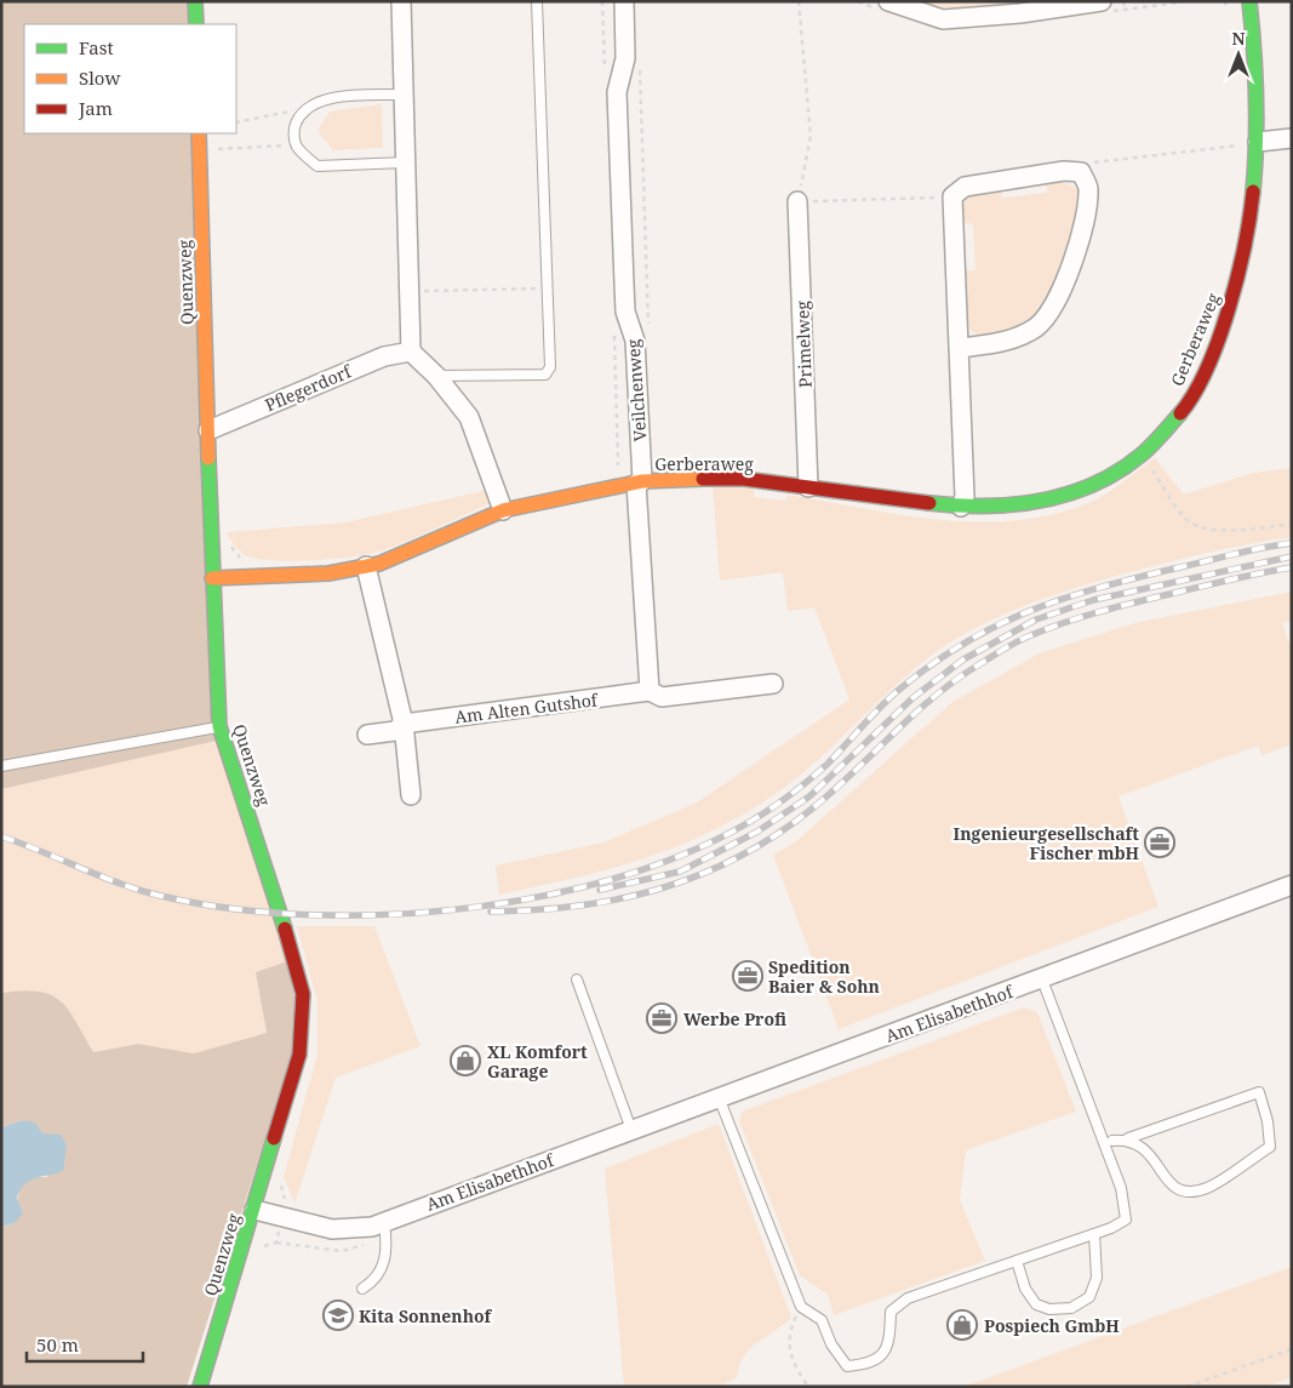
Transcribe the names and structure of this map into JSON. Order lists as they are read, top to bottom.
{
  "streets": {
    "street": [
      "Quenzweg",
      "Gerberaweg",
      "Primelweg",
      "Pflegerdorf",
      "Veilchenweg",
      "Am Alten Gutshof",
      "Am Elisabethhof"
    ]
  },
  "crossings": [
    ["Quenzweg", "Pflegerdorf"],
    ["Quenzweg", "Am Elisabethhof"],
    ["Gerberaweg", "Primelweg"],
    ["Gerberaweg", "Veilchenweg"]
  ],
  "places": {
    "office": ["Ingenieurgesellschaft Fischer mbH", "Spedition Baier & Sohn", "Werbe Profi"],
    "shop": ["XL Komfort Garage", "Pospiech GmbH"],
    "school or university": ["Kita Sonnenhof"]
  },
  "legend": ["Fast", "Slow", "Jam"],
  "scale_bar": "50 m",
  "north": "top"
}
